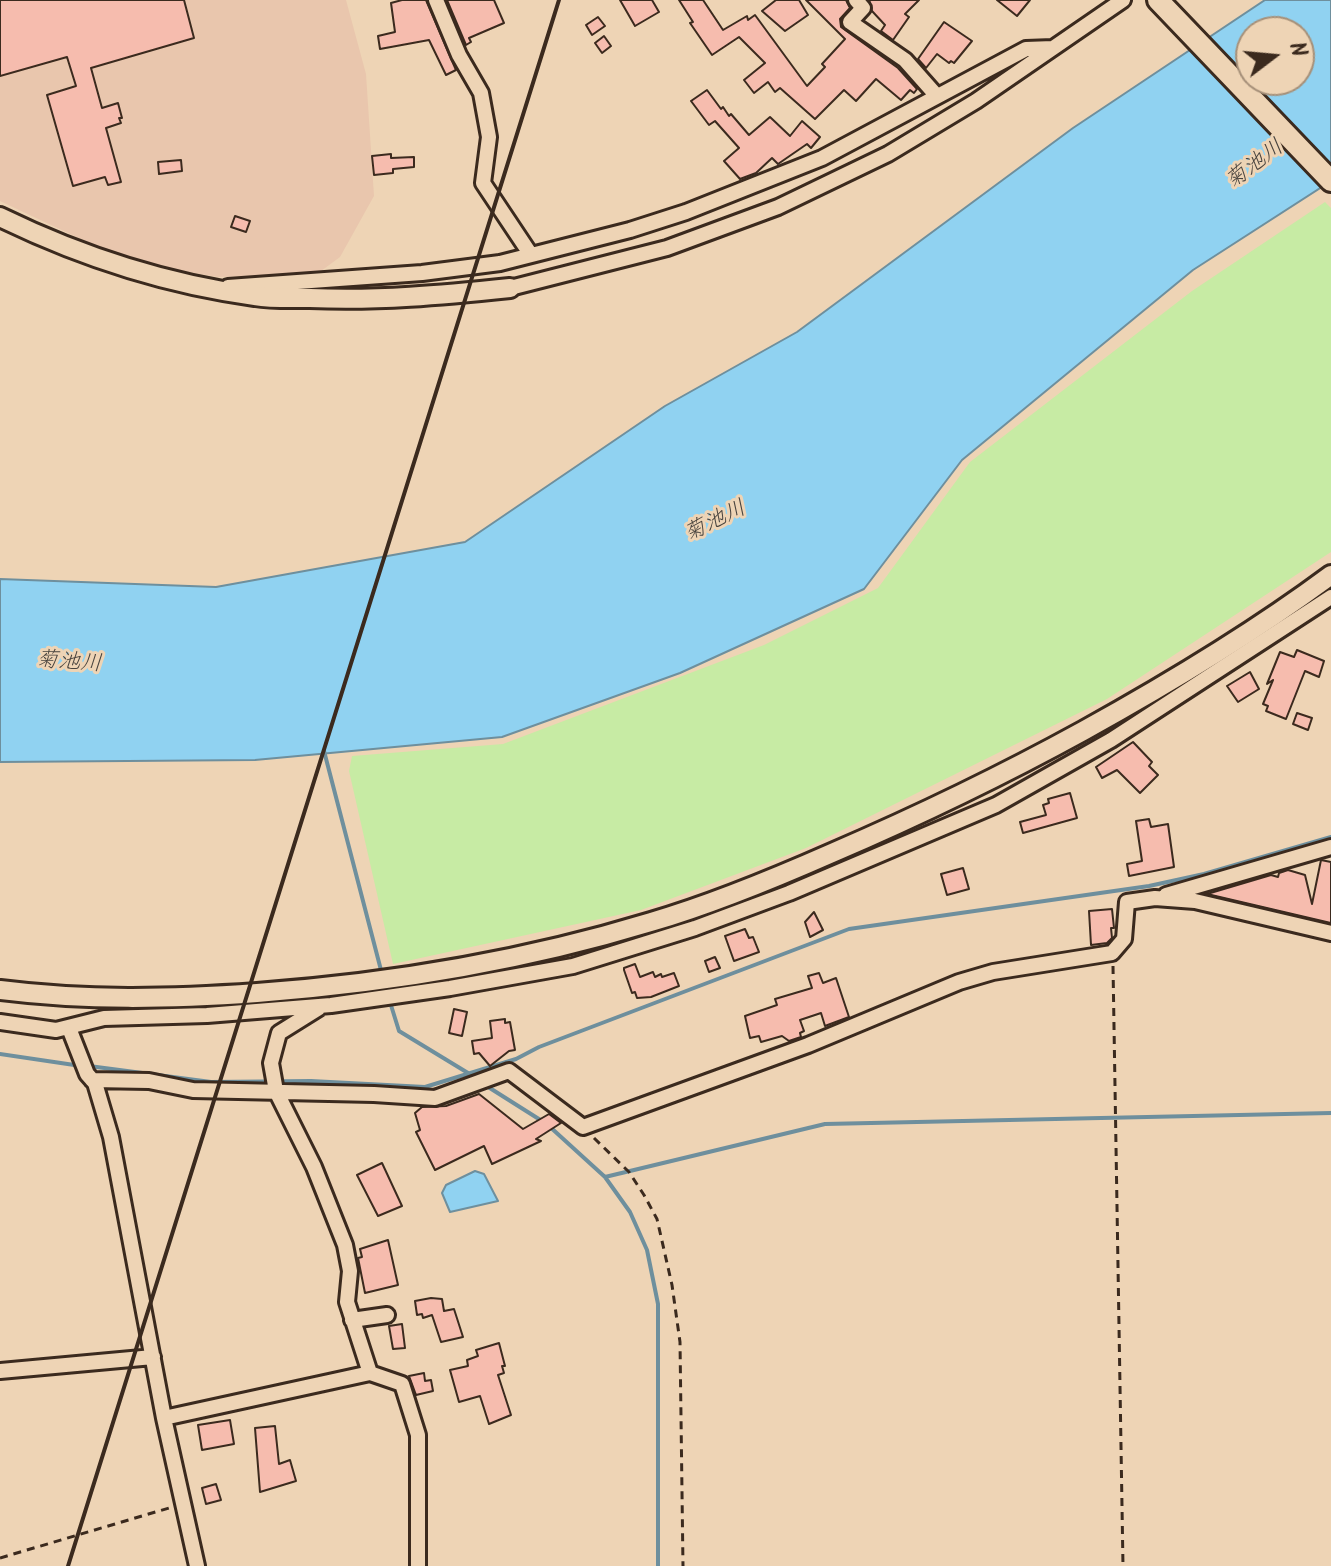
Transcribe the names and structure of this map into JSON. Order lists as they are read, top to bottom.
{
  "water": ["菊池川"],
  "north": "right"
}
